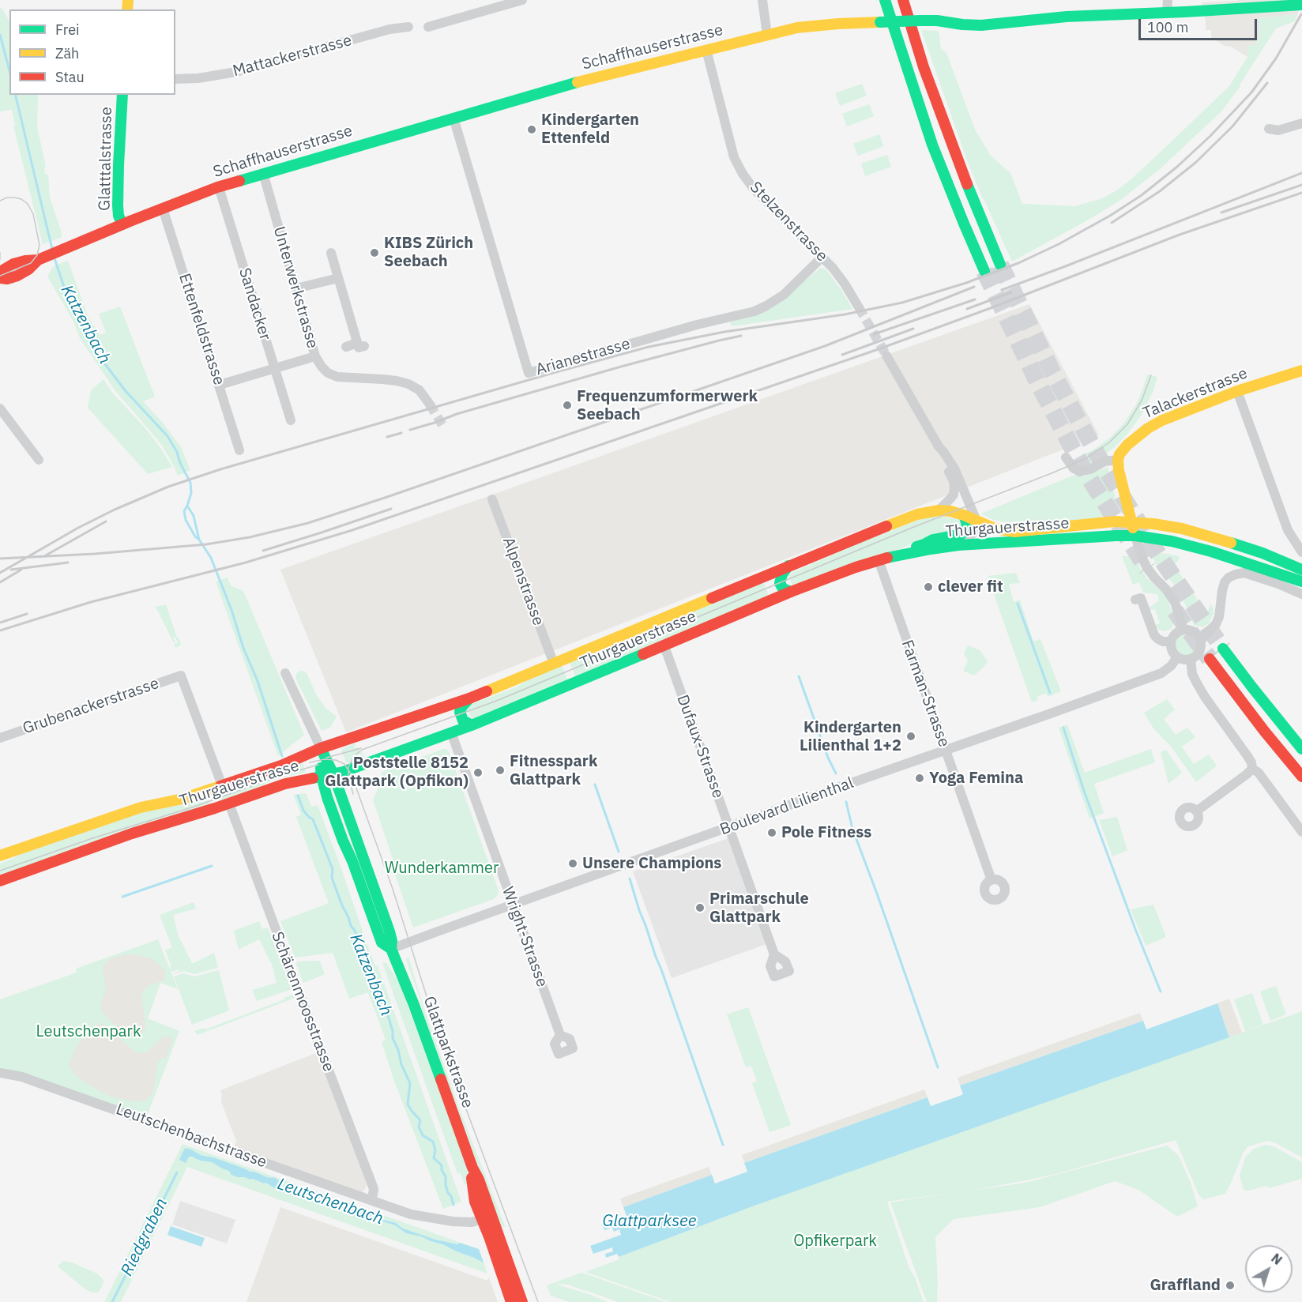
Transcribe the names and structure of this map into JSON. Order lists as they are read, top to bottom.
{
  "streets": {
    "main road": [
      "Schaffhauserstrasse",
      "Glatttalstrasse",
      "Talackerstrasse",
      "Thurgauerstrasse",
      "Glattparkstrasse"
    ],
    "street": [
      "Mattackerstrasse",
      "Stelzenstrasse",
      "Unterwerkstrasse",
      "Sandacker",
      "Ettenfeldstrasse",
      "Arianestrasse",
      "Alpenstrasse",
      "Farman-Strasse",
      "Grubenackerstrasse",
      "Dufaux-Strasse",
      "Boulevard Lilienthal",
      "Wright-Strasse",
      "Schärenmoosstrasse",
      "Leutschenbachstrasse"
    ]
  },
  "crossings": [
    ["Schaffhauserstrasse", "Glatttalstrasse"],
    ["Schaffhauserstrasse", "Stelzenstrasse"],
    ["Schaffhauserstrasse", "Unterwerkstrasse"],
    ["Schaffhauserstrasse", "Sandacker"],
    ["Schaffhauserstrasse", "Ettenfeldstrasse"],
    ["Schaffhauserstrasse", "Arianestrasse"],
    ["Stelzenstrasse", "Arianestrasse"],
    ["Thurgauerstrasse", "Alpenstrasse"],
    ["Thurgauerstrasse", "Farman-Strasse"],
    ["Thurgauerstrasse", "Grubenackerstrasse"],
    ["Thurgauerstrasse", "Dufaux-Strasse"],
    ["Thurgauerstrasse", "Wright-Strasse"],
    ["Thurgauerstrasse", "Schärenmoosstrasse"],
    ["Thurgauerstrasse", "Glattparkstrasse"],
    ["Farman-Strasse", "Boulevard Lilienthal"],
    ["Dufaux-Strasse", "Boulevard Lilienthal"],
    ["Boulevard Lilienthal", "Wright-Strasse"],
    ["Boulevard Lilienthal", "Glattparkstrasse"],
    ["Schärenmoosstrasse", "Leutschenbachstrasse"],
    ["Glattparkstrasse", "Leutschenbachstrasse"]
  ],
  "water": [
    "Katzenbach",
    "Leutschenbach",
    "Glattparksee",
    "Riedgraben"
  ],
  "parks": ["Wunderkammer", "Leutschenpark", "Opfikerpark"],
  "places": [
    "Kindergarten Ettenfeld",
    "KIBS Zürich Seebach",
    "Frequenzumformerwerk Seebach",
    "clever fit",
    "Kindergarten Lilienthal 1+2",
    "Fitnesspark Glattpark",
    "Poststelle 8152 Glattpark (Opfikon)",
    "Yoga Femina",
    "Pole Fitness",
    "Unsere Champions",
    "Primarschule Glattpark",
    "Graffland"
  ],
  "legend": ["Frei", "Zäh", "Stau"],
  "scale_bar": "100 m",
  "north": "top right"
}
